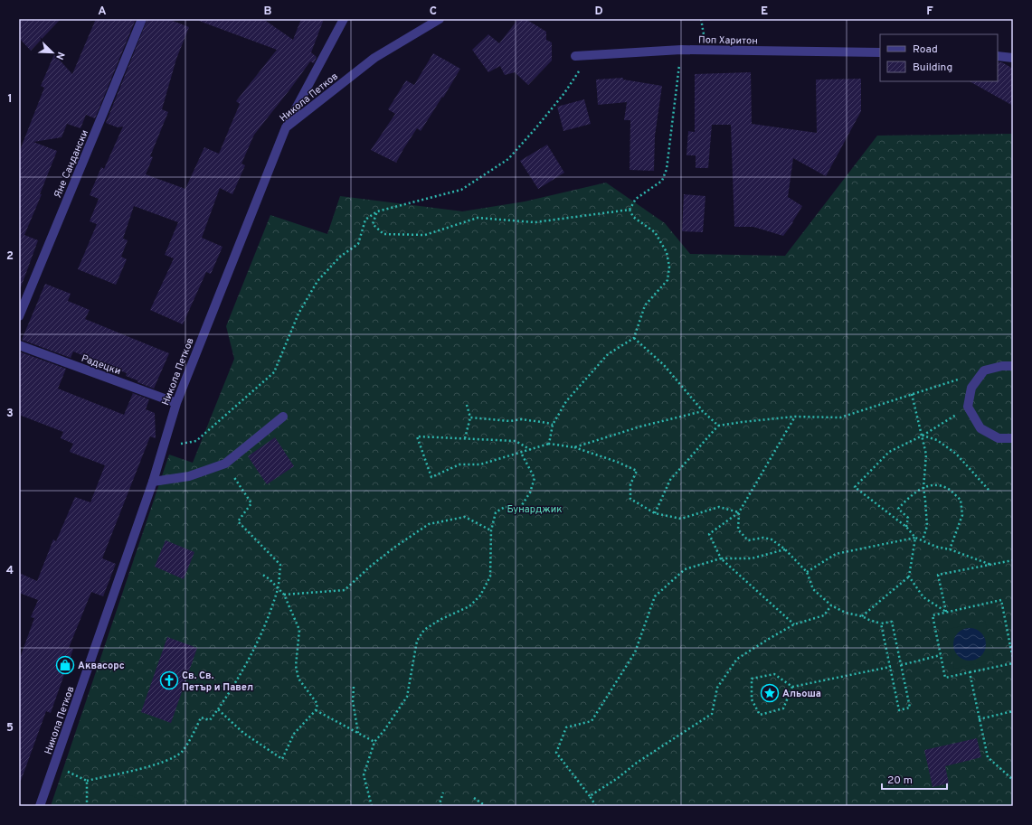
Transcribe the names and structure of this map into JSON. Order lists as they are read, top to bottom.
{
  "streets": {
    "street": [
      "Поп Харитон",
      "Никола Петков",
      "Яне Сандански",
      "Радецки"
    ]
  },
  "crossings": [
    ["Никола Петков", "Радецки"]
  ],
  "parks": ["Бунарджик"],
  "places": {
    "shop": ["Аквасорс"],
    "church": ["Св. Св. Петър и Павел"],
    "place": ["Альоша"]
  },
  "legend": ["Road", "Building"],
  "scale_bar": "20 m",
  "north": "bottom right",
  "grid": {
    "columns": [
      "A",
      "B",
      "C",
      "D",
      "E",
      "F"
    ],
    "rows": [
      "1",
      "2",
      "3",
      "4",
      "5"
    ]
  }
}
